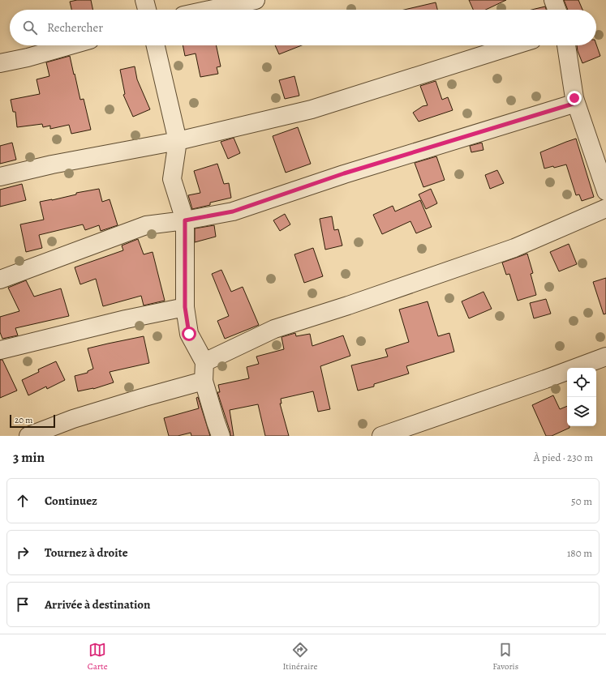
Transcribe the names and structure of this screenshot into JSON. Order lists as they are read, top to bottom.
{
  "scale_bar": "20 m",
  "page": {
    "search": "Rechercher",
    "scale": "20 m",
    "heading": ["3 min", "À pied · 230 m"],
    "list": [
      ["Continuez", "50 m"],
      ["Tournez à droite", "180 m"],
      "Arrivée à destination"
    ],
    "nav": ["Carte", "Itinéraire", "Favoris"]
  }
}
